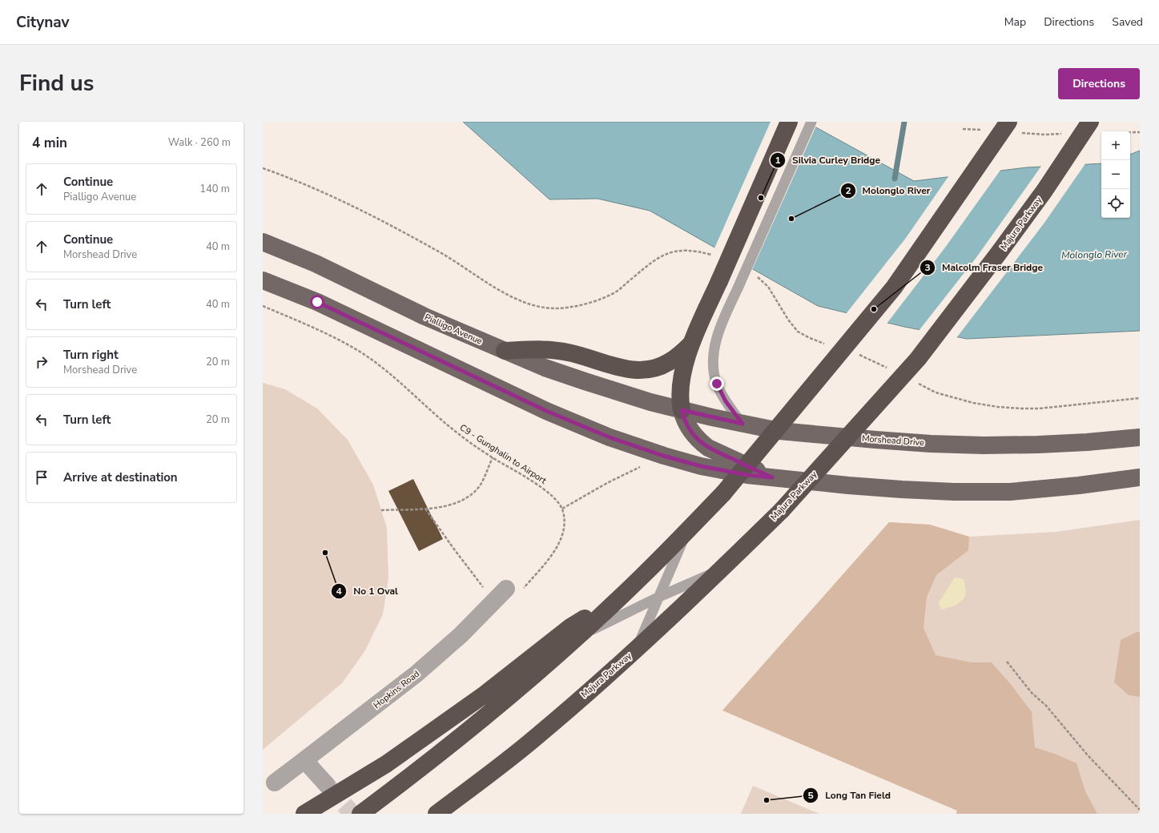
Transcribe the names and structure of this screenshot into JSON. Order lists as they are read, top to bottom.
{
  "streets": {
    "highway": ["Majura Parkway"],
    "main road": ["Pialligo Avenue", "Morshead Drive"],
    "street": ["Hopkins Road"],
    "path": ["C9 - Gunghalin to Airport"]
  },
  "crossings": [
    ["Pialligo Avenue", "Morshead Drive"]
  ],
  "water": ["Molonglo River"],
  "places": [
    "Silvia Curley Bridge",
    "Molonglo River",
    "Malcolm Fraser Bridge",
    "No 1 Oval",
    "Long Tan Field"
  ],
  "page": {
    "header": "Citynav",
    "nav": ["Map", "Directions", "Saved"],
    "title": "Find us",
    "buttons": "Directions",
    "heading": ["4 min", "Walk · 260 m"],
    "map_buttons": ["+", "−"],
    "list": [
      ["Continue", "Pialligo Avenue", "140 m"],
      ["Continue", "Morshead Drive", "40 m"],
      ["Turn left", "40 m"],
      ["Turn right", "Morshead Drive", "20 m"],
      ["Turn left", "20 m"],
      "Arrive at destination"
    ]
  }
}
